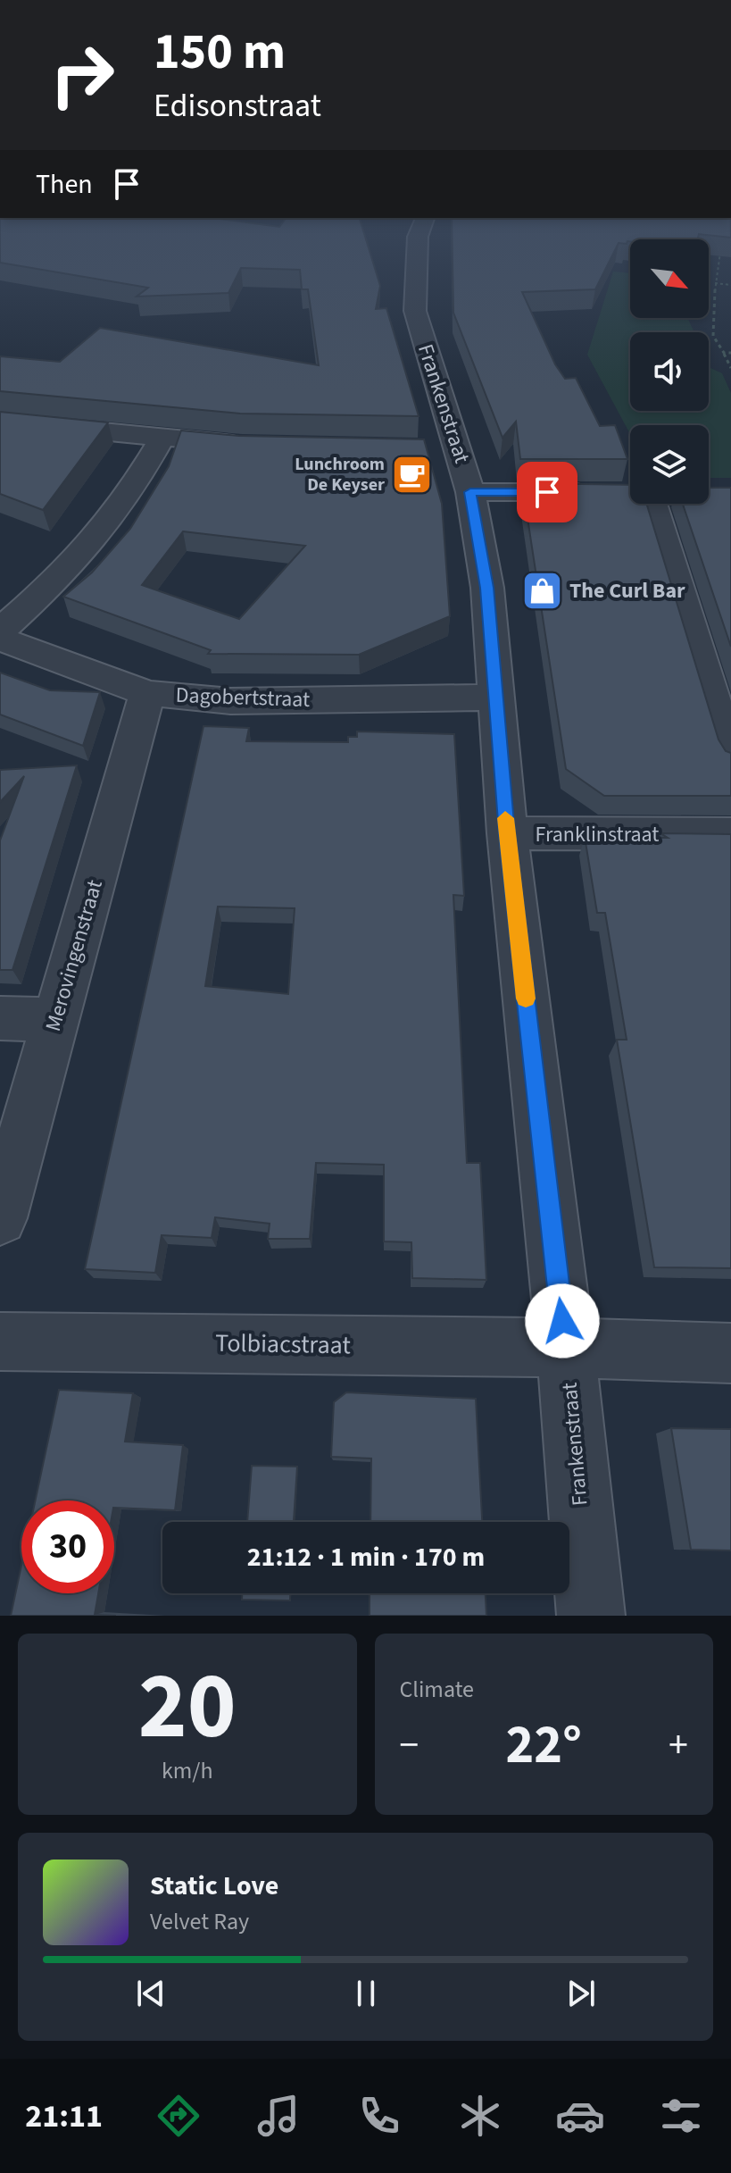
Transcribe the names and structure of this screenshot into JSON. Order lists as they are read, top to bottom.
{
  "streets": {
    "street": [
      "Frankenstraat",
      "Dagobertstraat",
      "Franklinstraat",
      "Merovingenstraat",
      "Tolbiacstraat"
    ]
  },
  "crossings": [
    ["Frankenstraat", "Dagobertstraat"],
    ["Frankenstraat", "Franklinstraat"],
    ["Frankenstraat", "Tolbiacstraat"],
    ["Dagobertstraat", "Merovingenstraat"]
  ],
  "places": {
    "cafe": ["Lunchroom De Keyser"],
    "shop": ["The Curl Bar"]
  },
  "north": "bottom right",
  "page": {
    "turn": ["150 m", "Edisonstraat"],
    "then": "Then",
    "limit": "30",
    "trip": "21:12 · 1 min · 170 m",
    "tile": [
      ["20", "km/h"],
      "Climate"
    ],
    "heat": ["−", "22°", "+"],
    "song": ["Static Love", "Velvet Ray"],
    "tabs": "21:11"
  }
}
